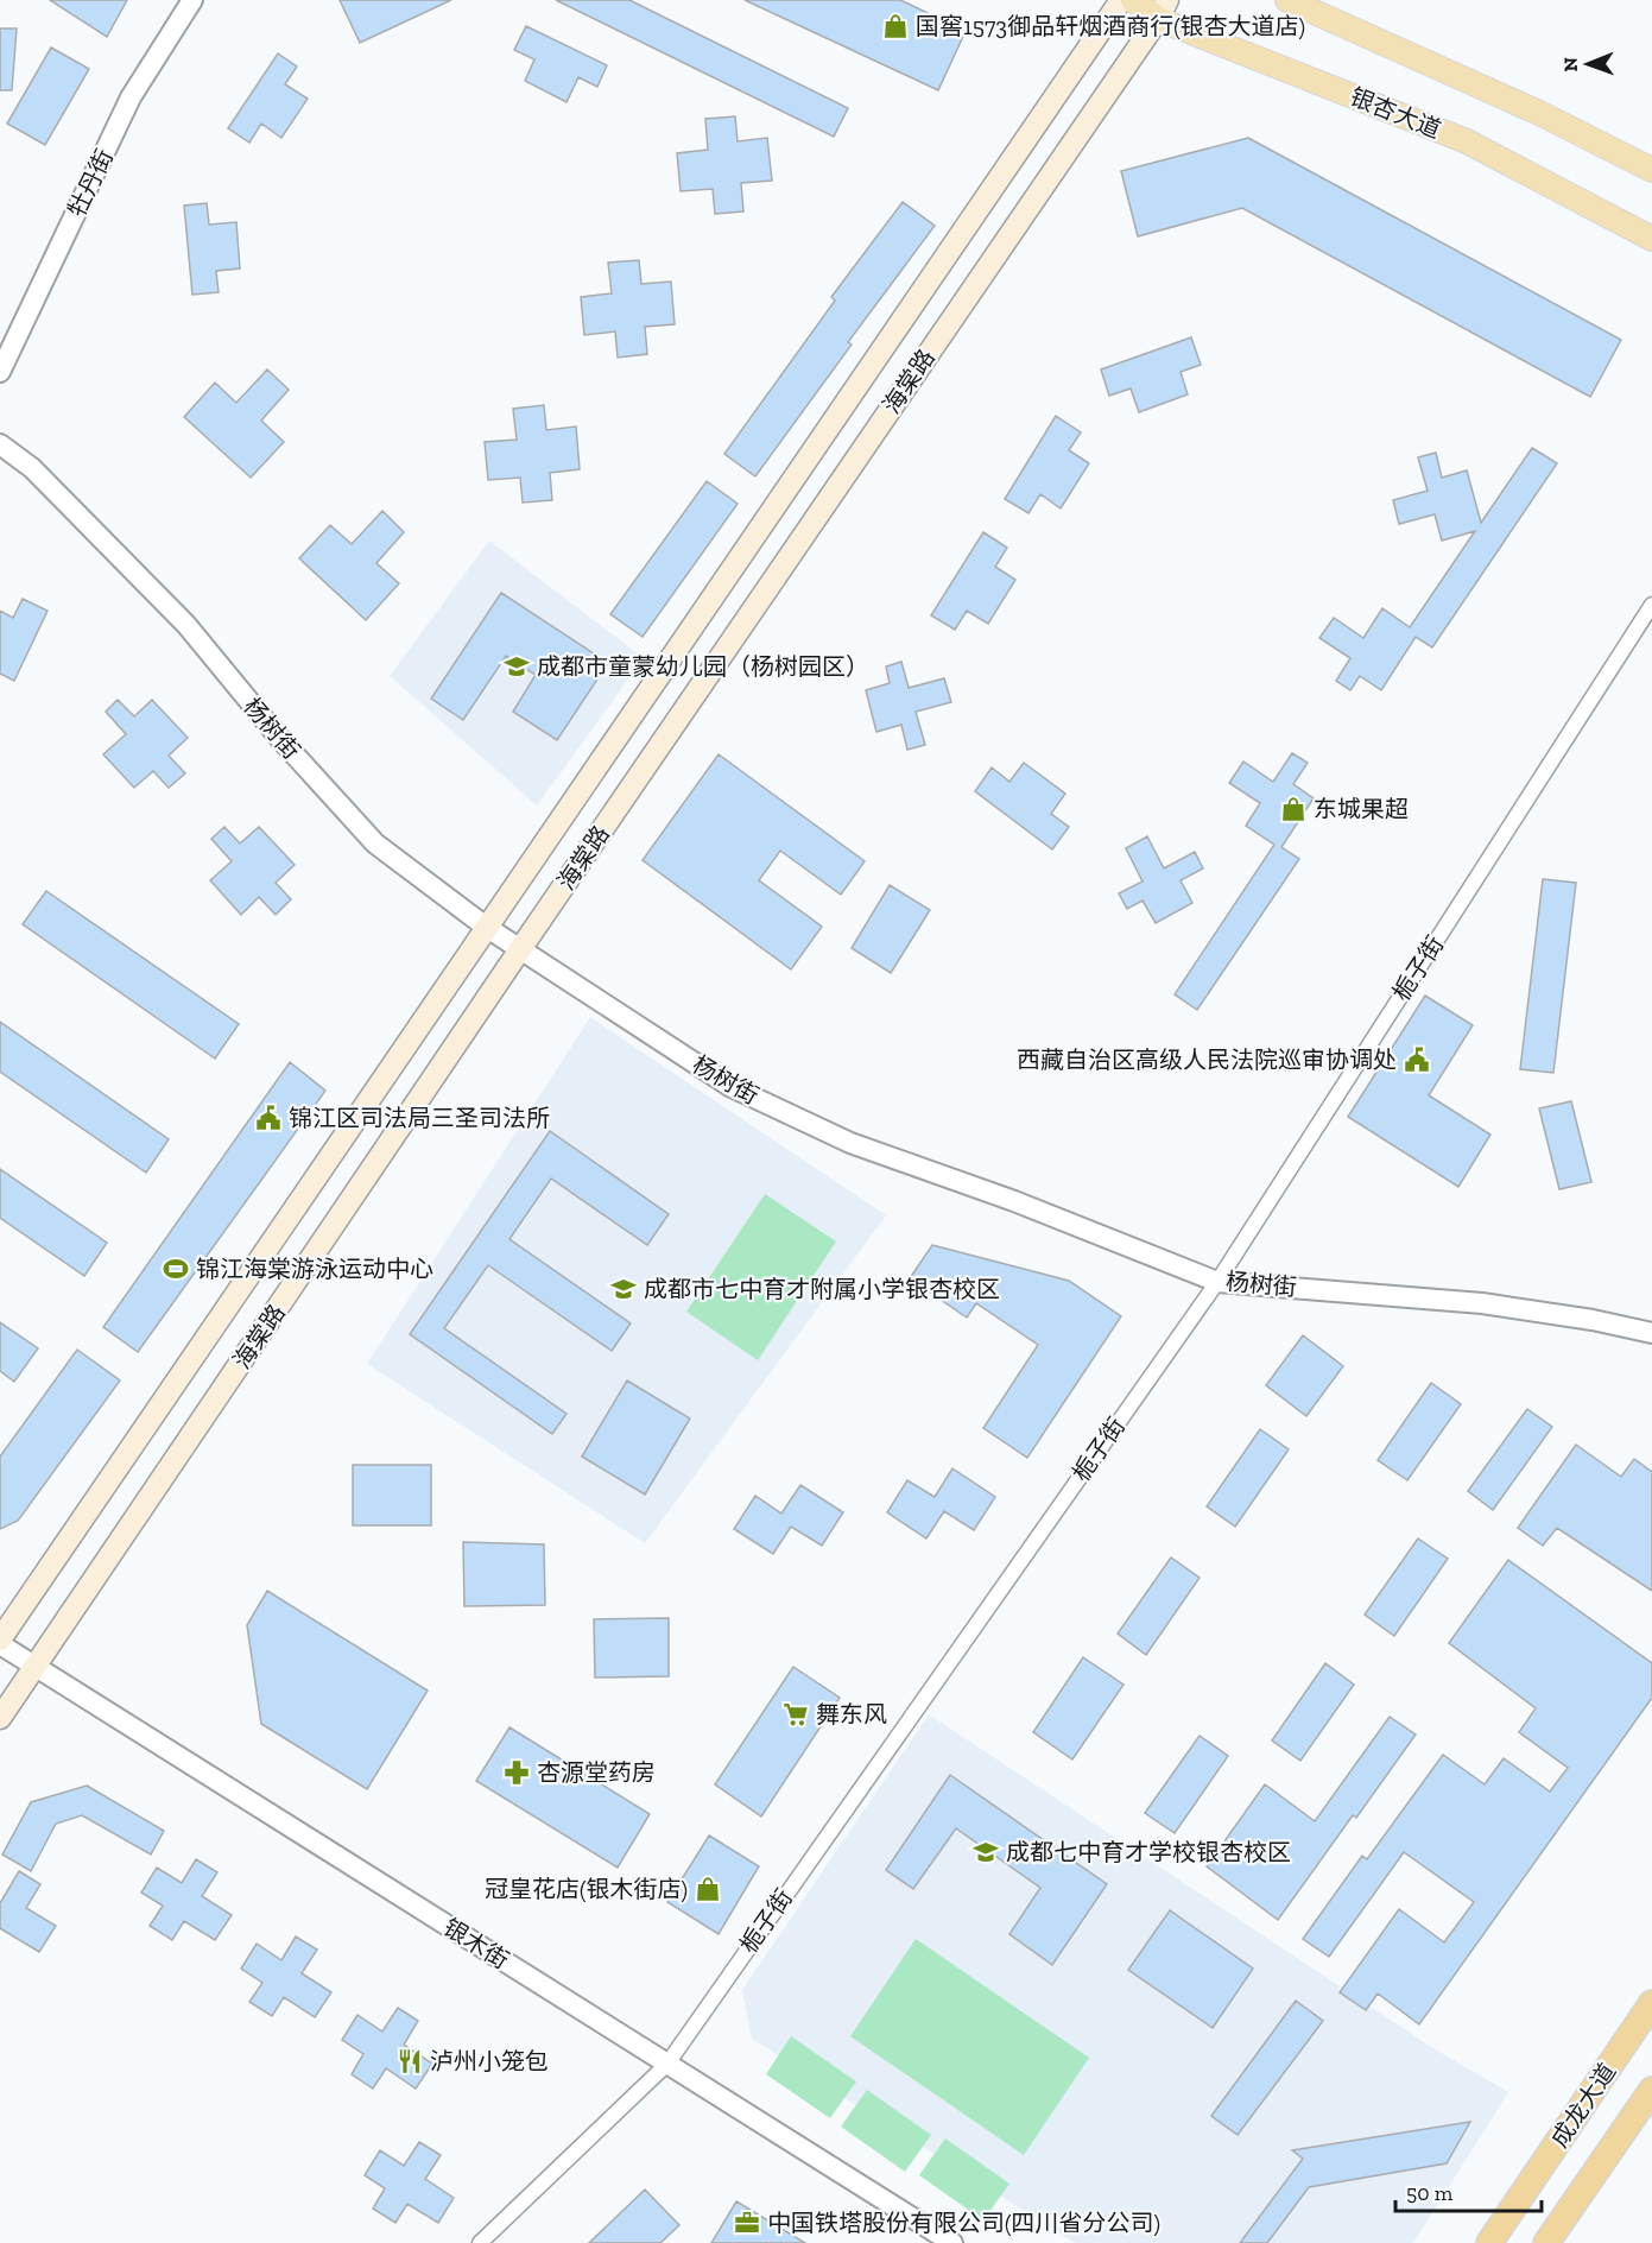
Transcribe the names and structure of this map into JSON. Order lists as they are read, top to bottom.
{
  "streets": {
    "highway": ["成龙大道"],
    "main road": ["银杏大道", "海棠路"],
    "street": [
      "牡丹街",
      "杨树街",
      "栀子街",
      "银木街"
    ]
  },
  "crossings": [
    ["银杏大道", "海棠路"],
    ["海棠路", "杨树街"],
    ["海棠路", "银木街"],
    ["杨树街", "栀子街"],
    ["栀子街", "银木街"]
  ],
  "places": {
    "shop": ["国窖1573御品轩烟酒商行(银杏大道店)", "东城果超", "冠皇花店(银木街店)"],
    "school or university": ["成都市童蒙幼儿园（杨树园区）", "成都市七中育才附属小学银杏校区", "成都七中育才学校银杏校区"],
    "public building": ["西藏自治区高级人民法院巡审协调处", "锦江区司法局三圣司法所"],
    "sports": ["锦江海棠游泳运动中心"],
    "supermarket": ["舞东风"],
    "pharmacy": ["杏源堂药房"],
    "restaurant": ["泸州小笼包"],
    "office": ["中国铁塔股份有限公司(四川省分公司)"]
  },
  "scale_bar": "50 m",
  "north": "left"
}
